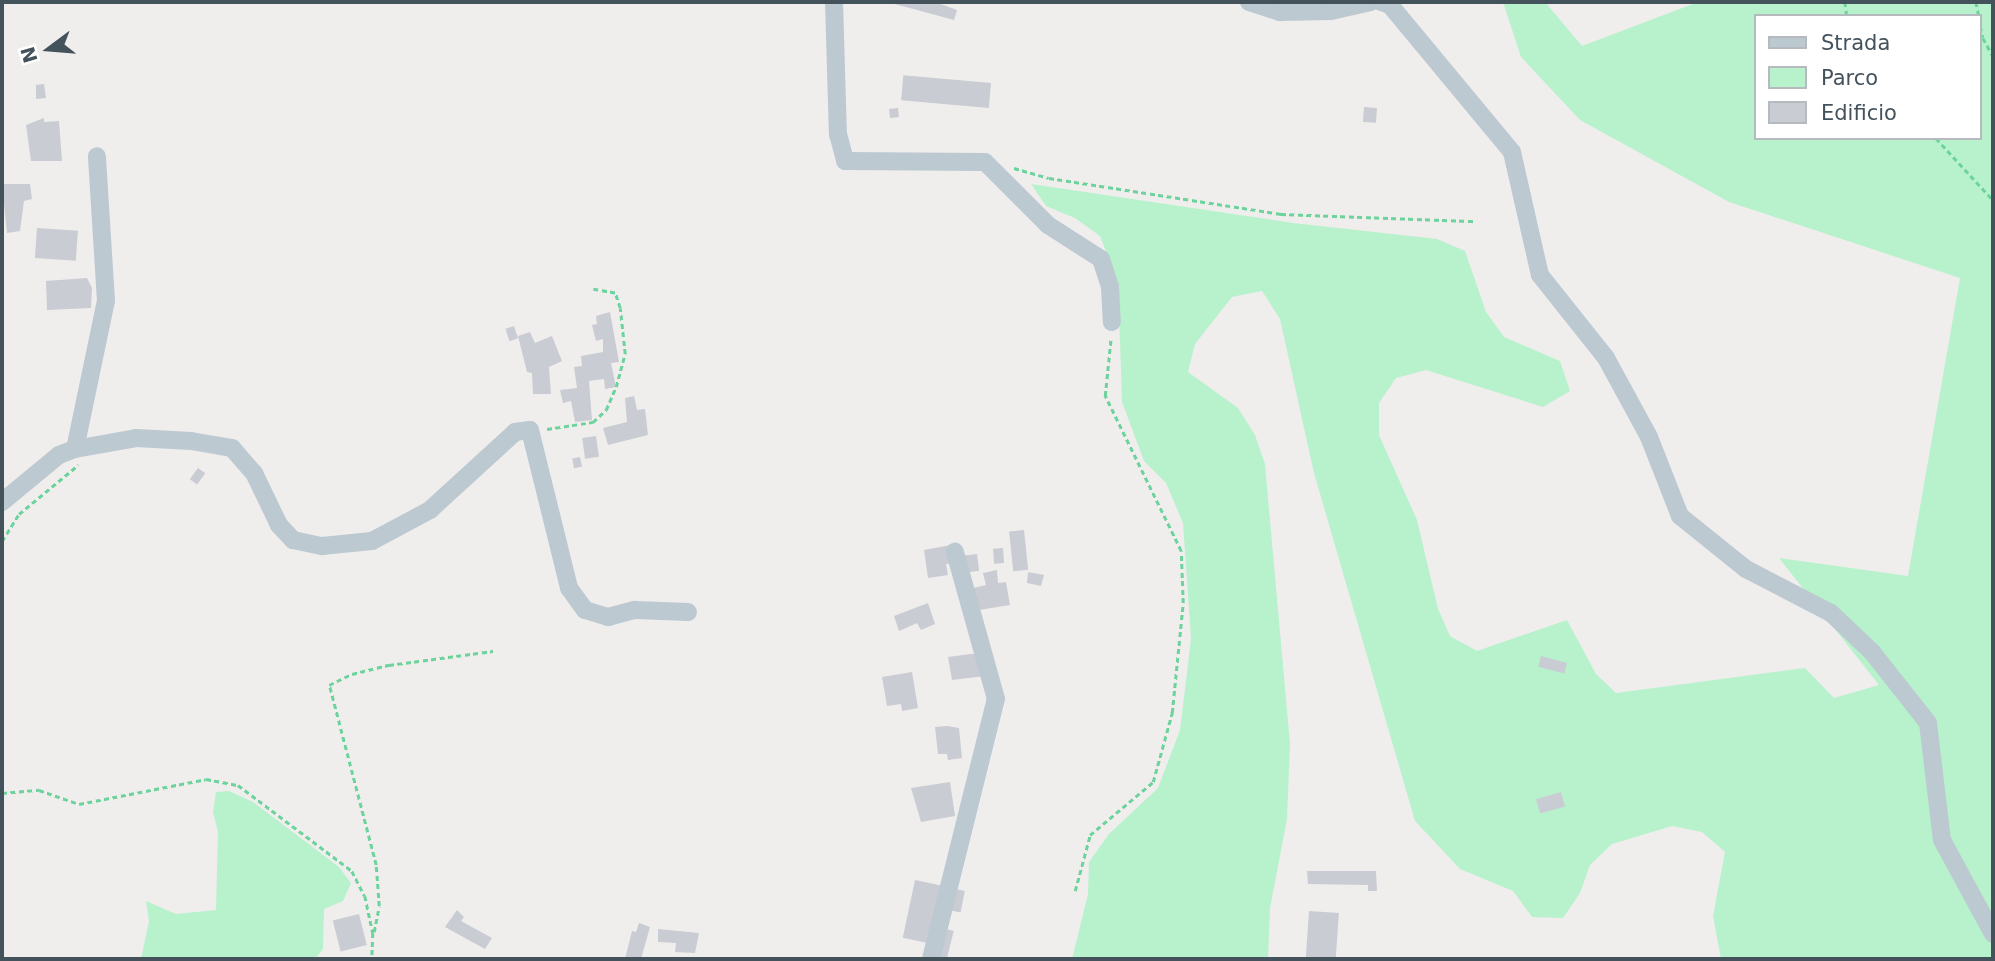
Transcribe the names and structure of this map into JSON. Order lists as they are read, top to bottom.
{
  "legend": ["Strada", "Parco", "Edificio"],
  "north": "left"
}
